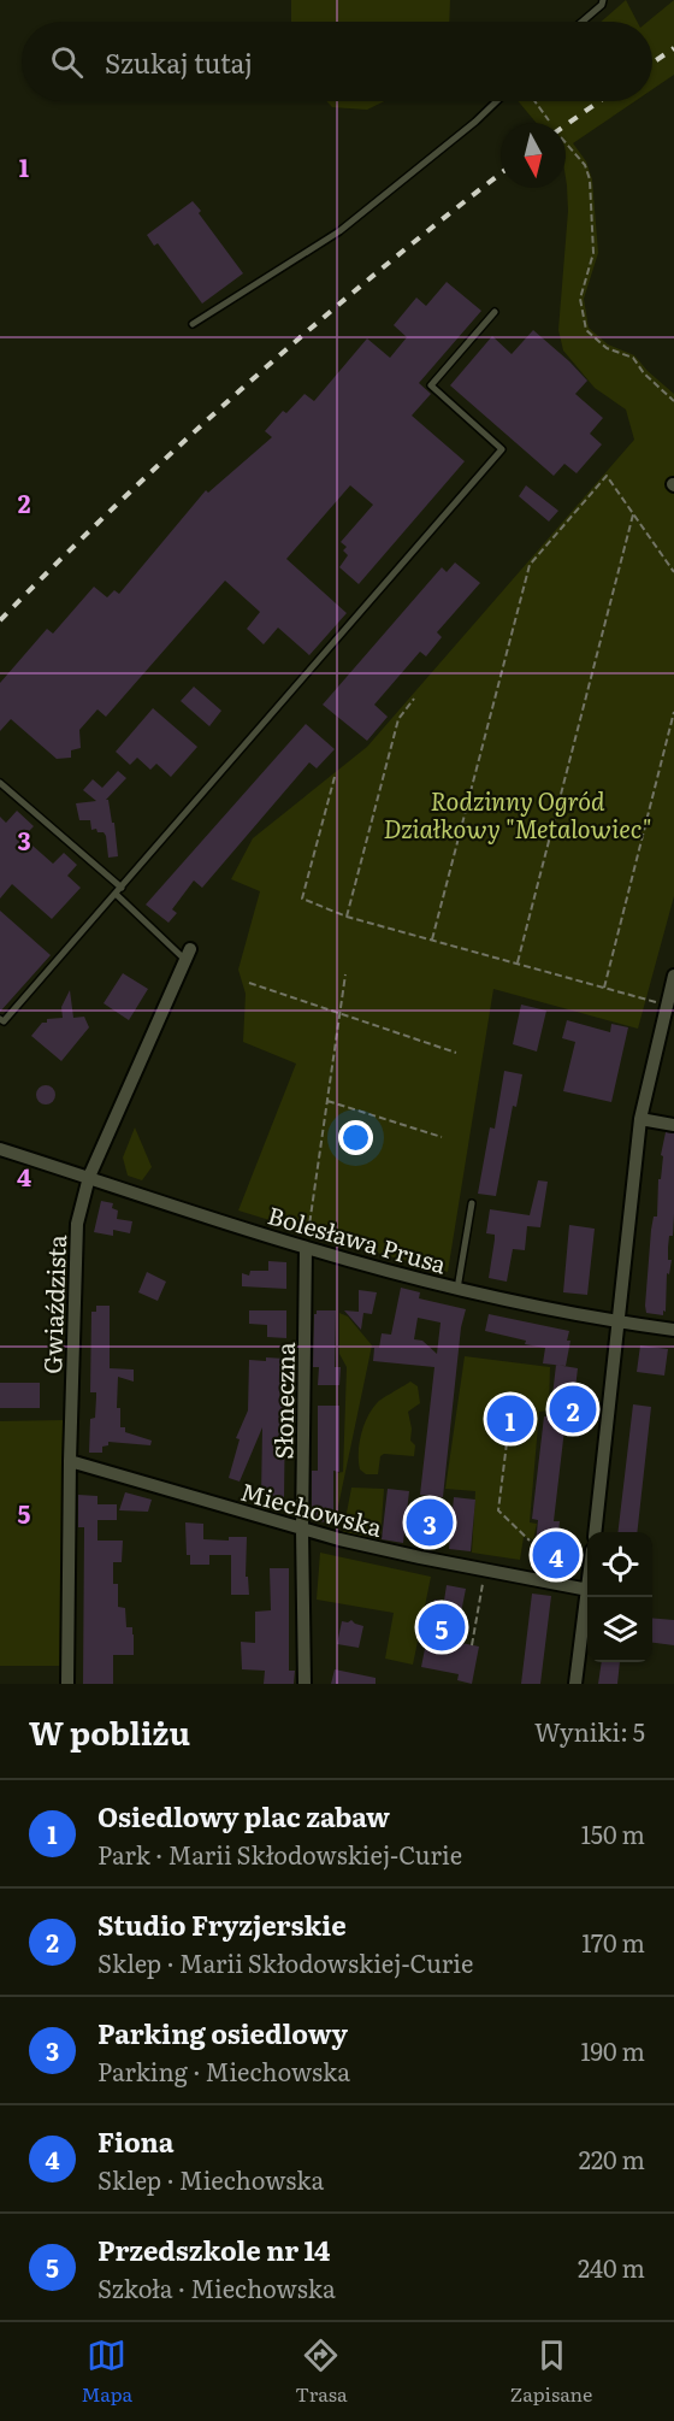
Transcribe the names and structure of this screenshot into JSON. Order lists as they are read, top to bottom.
{
  "streets": {
    "street": [
      "Bolesława Prusa",
      "Gwiaździsta",
      "Słoneczna",
      "Miechowska"
    ]
  },
  "crossings": [
    ["Bolesława Prusa", "Gwiaździsta"],
    ["Bolesława Prusa", "Słoneczna"],
    ["Gwiaździsta", "Miechowska"],
    ["Słoneczna", "Miechowska"]
  ],
  "parks": ["Rodzinny Ogród Działkowy \"Metalowiec\""],
  "north": "bottom",
  "page": {
    "search": "Szukaj tutaj",
    "pins": [
      "2",
      "1",
      "3",
      "4",
      "5"
    ],
    "heading": ["W pobliżu", "Wyniki: 5"],
    "list": [
      {
        "mark": "1",
        "name": "Osiedlowy plac zabaw",
        "note": "Park · Marii Skłodowskiej-Curie",
        "value": "150 m"
      },
      {
        "mark": "2",
        "name": "Studio Fryzjerskie",
        "note": "Sklep · Marii Skłodowskiej-Curie",
        "value": "170 m"
      },
      {
        "mark": "3",
        "name": "Parking osiedlowy",
        "note": "Parking · Miechowska",
        "value": "190 m"
      },
      {
        "mark": "4",
        "name": "Fiona",
        "note": "Sklep · Miechowska",
        "value": "220 m"
      },
      {
        "mark": "5",
        "name": "Przedszkole nr 14",
        "note": "Szkoła · Miechowska",
        "value": "240 m"
      }
    ],
    "nav": ["Mapa", "Trasa", "Zapisane"]
  },
  "grid": {
    "rows": [
      "1",
      "2",
      "3",
      "4",
      "5"
    ]
  }
}
